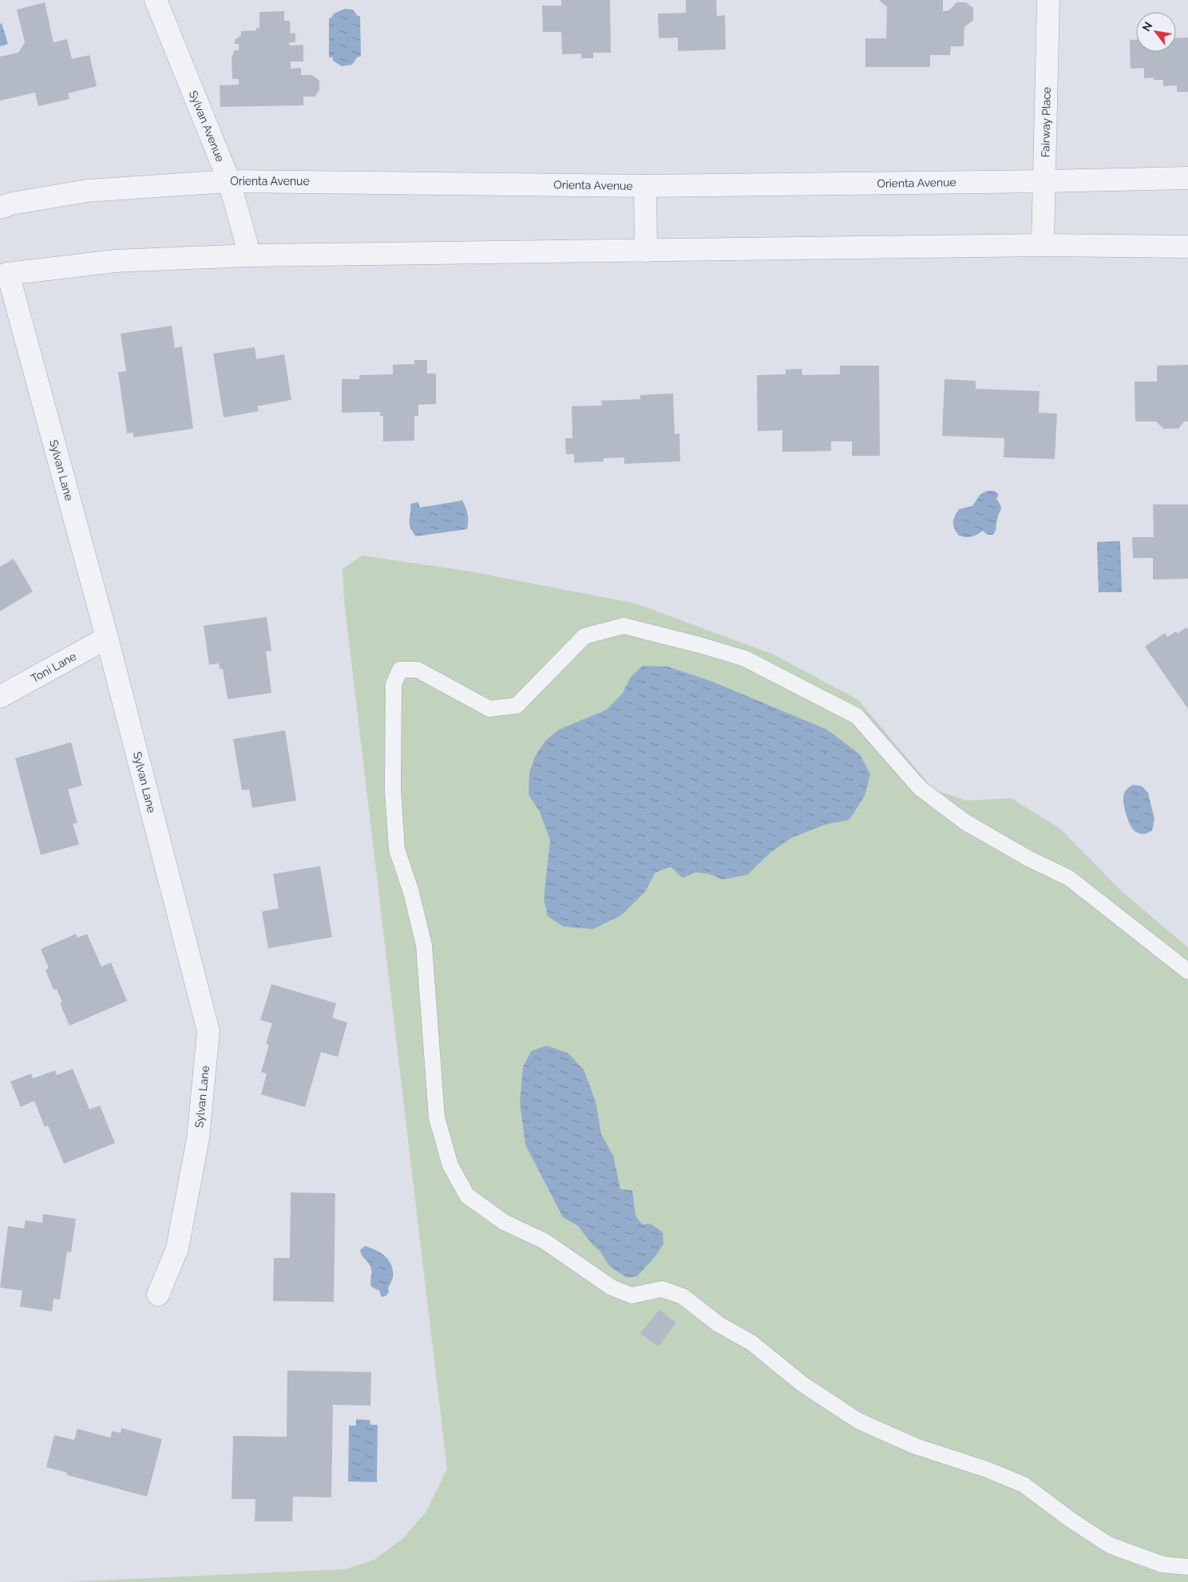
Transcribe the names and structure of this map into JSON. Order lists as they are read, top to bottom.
{
  "streets": {
    "street": [
      "Fairway Place",
      "Sylvan Avenue",
      "Orienta Avenue",
      "Sylvan Lane",
      "Toni Lane"
    ]
  },
  "crossings": [
    ["Fairway Place", "Orienta Avenue"],
    ["Sylvan Avenue", "Orienta Avenue"],
    ["Sylvan Lane", "Toni Lane"]
  ],
  "north": "top left"
}
